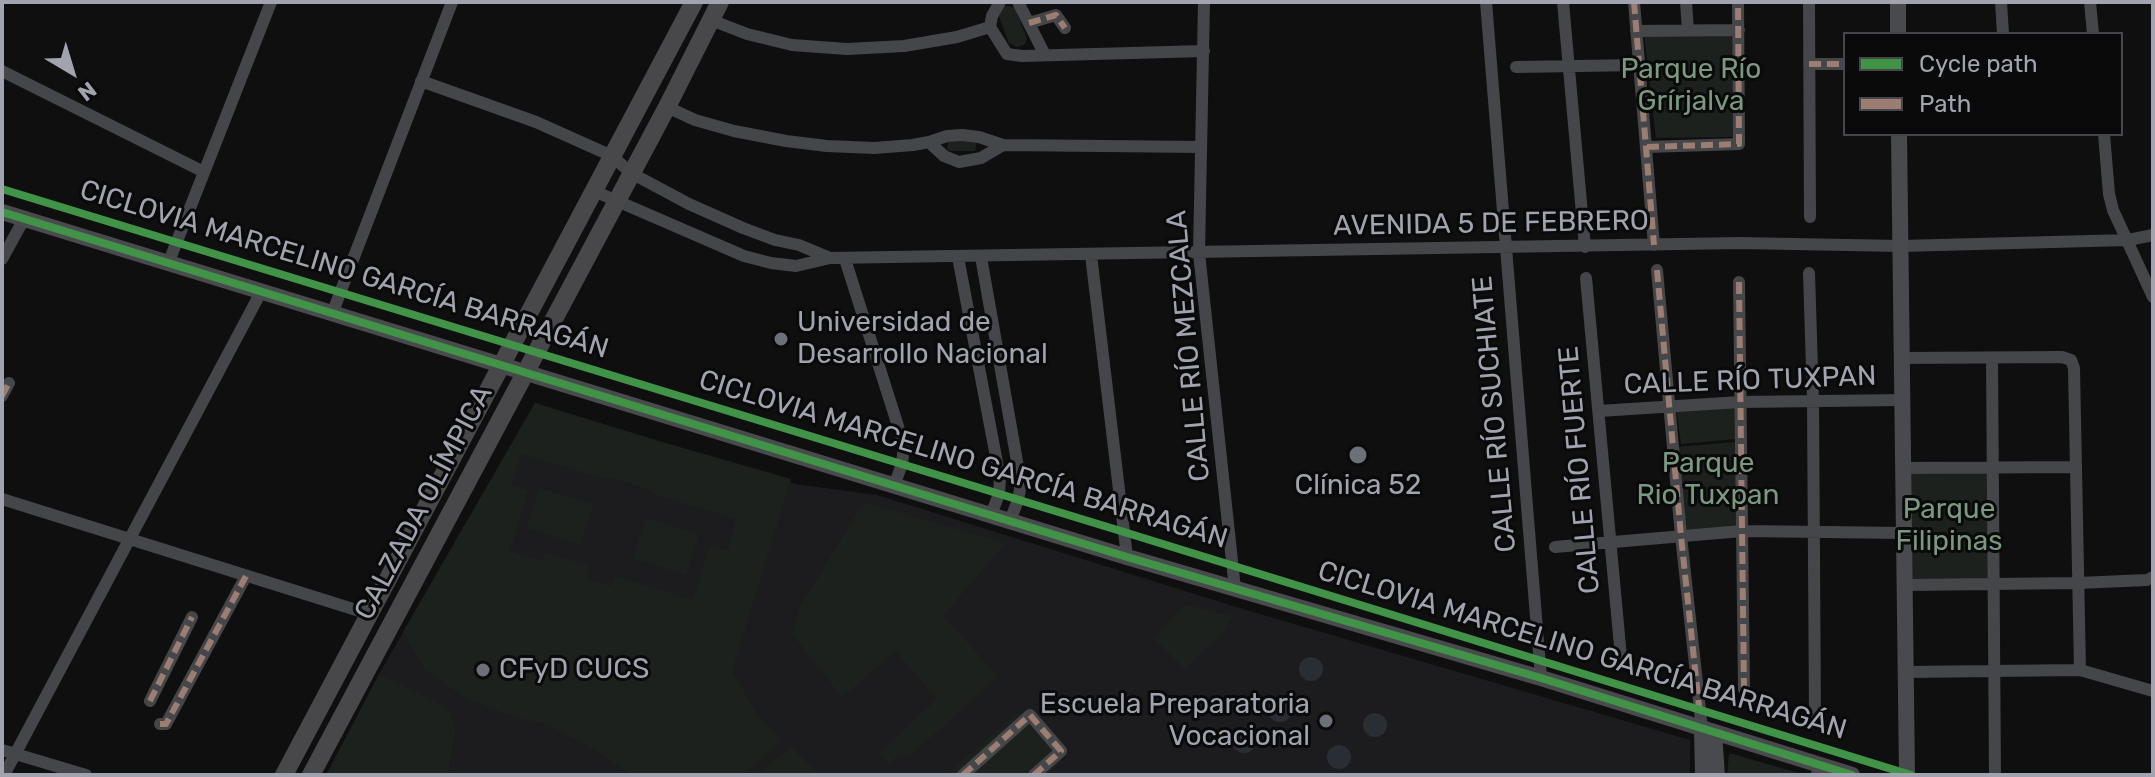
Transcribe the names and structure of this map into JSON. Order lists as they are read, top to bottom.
{
  "streets": {
    "main road": ["CALZADA OLÍMPICA"],
    "street": [
      "AVENIDA 5 DE FEBRERO",
      "CALLE RÍO MEZCALA",
      "CALLE RÍO TUXPAN",
      "CALLE RÍO SUCHIATE",
      "CALLE RÍO FUERTE"
    ],
    "cycle path": ["CICLOVIA MARCELINO GARCÍA BARRAGÁN"]
  },
  "crossings": [
    ["AVENIDA 5 DE FEBRERO", "CALLE RÍO MEZCALA"],
    ["AVENIDA 5 DE FEBRERO", "CALLE RÍO SUCHIATE"],
    ["AVENIDA 5 DE FEBRERO", "CALZADA OLÍMPICA"],
    ["CALLE RÍO TUXPAN", "CALLE RÍO FUERTE"]
  ],
  "parks": ["Parque Río Grírjalva", "Parque Rio Tuxpan", "Parque Filipinas"],
  "places": [
    "Universidad de Desarrollo Nacional",
    "Clínica 52",
    "CFyD CUCS",
    "Escuela Preparatoria Vocacional"
  ],
  "legend": ["Cycle path", "Path"],
  "north": "bottom right"
}
